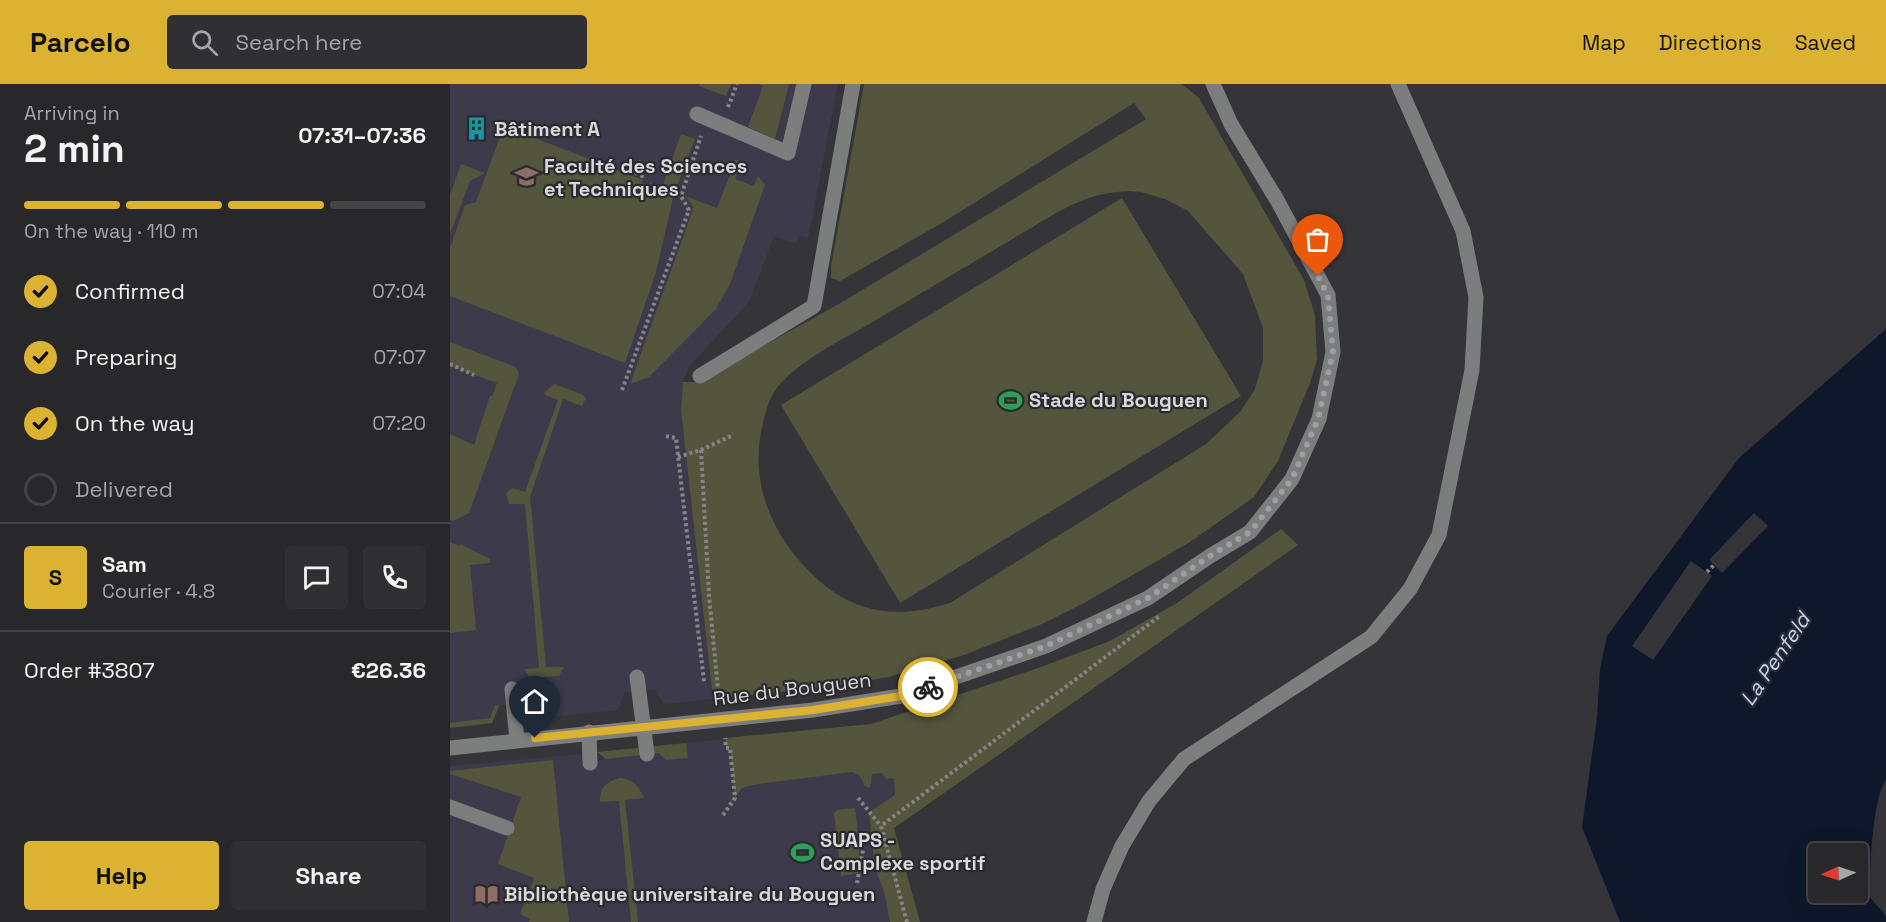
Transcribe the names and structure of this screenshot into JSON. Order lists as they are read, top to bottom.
{
  "streets": {
    "street": ["Rue du Bouguen"]
  },
  "water": ["La Penfeld"],
  "places": {
    "building": ["Bâtiment A"],
    "school or university": ["Faculté des Sciences et Techniques"],
    "sports": ["Stade du Bouguen", "SUAPS - Complexe sportif"],
    "library": ["Bibliothèque universitaire du Bouguen"]
  },
  "north": "left",
  "page": {
    "header": "Parcelo",
    "search": "Search here",
    "nav": ["Map", "Directions", "Saved"],
    "heading": ["2 min", "Arriving in", "07:31–07:36"],
    "panel": [
      "Sam",
      "Courier · 4.8",
      "Order #3807",
      "€26.36"
    ],
    "bar": "On the way · 110 m",
    "list": [
      ["Confirmed", "07:04"],
      ["Preparing", "07:07"],
      ["On the way", "07:20"],
      "Delivered"
    ],
    "round": "S",
    "buttons": ["Help", "Share"]
  }
}
